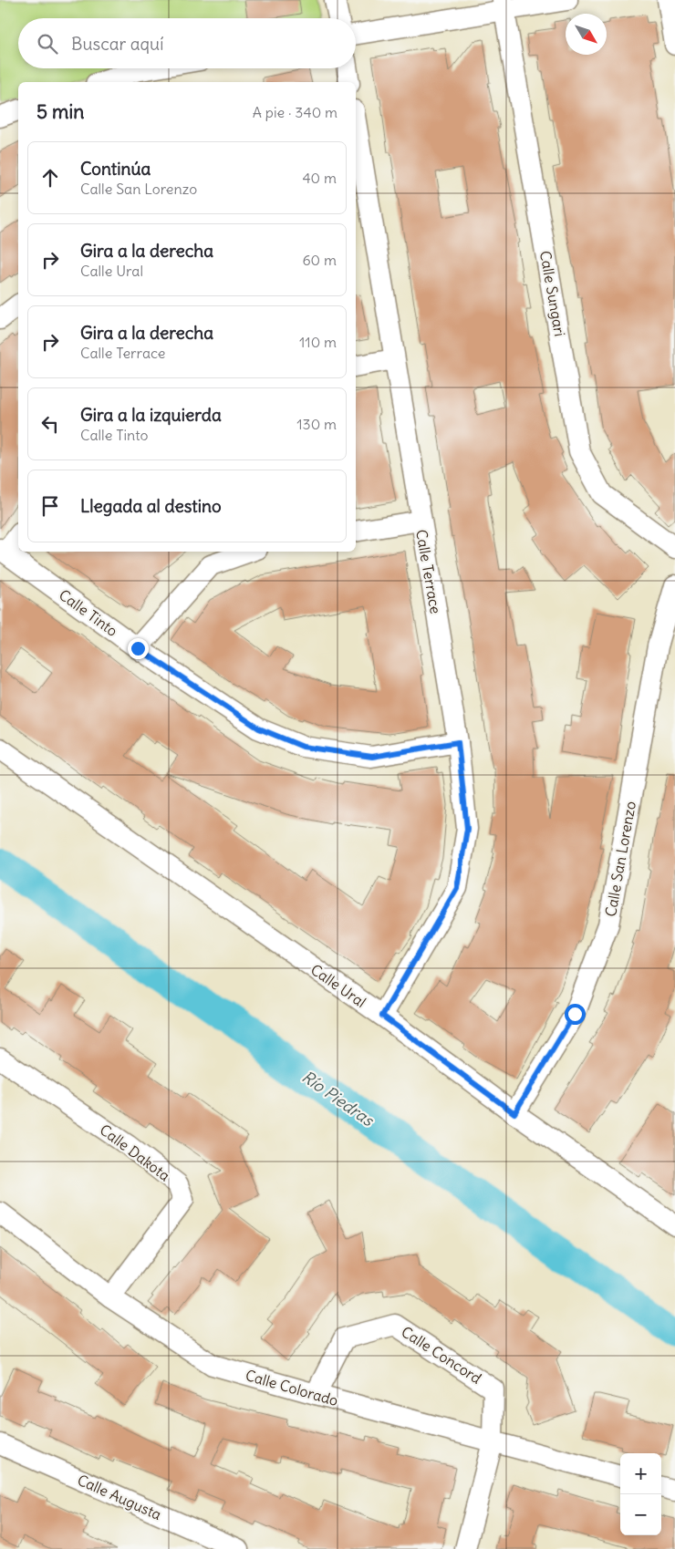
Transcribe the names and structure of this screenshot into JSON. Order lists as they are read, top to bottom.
{
  "streets": {
    "street": [
      "Calle Sungari",
      "Calle Terrace",
      "Calle Tinto",
      "Calle San Lorenzo",
      "Calle Ural",
      "Calle Dakota",
      "Calle Concord",
      "Calle Colorado",
      "Calle Augusta"
    ]
  },
  "crossings": [
    ["Calle Terrace", "Calle Tinto"],
    ["Calle Terrace", "Calle Ural"],
    ["Calle San Lorenzo", "Calle Ural"],
    ["Calle Dakota", "Calle Colorado"],
    ["Calle Concord", "Calle Colorado"]
  ],
  "water": ["Río Piedras"],
  "north": "bottom right",
  "page": {
    "search": "Buscar aquí",
    "heading": ["5 min", "A pie · 340 m"],
    "list": [
      ["Continúa", "Calle San Lorenzo", "40 m"],
      ["Gira a la derecha", "Calle Ural", "60 m"],
      ["Gira a la derecha", "Calle Terrace", "110 m"],
      ["Gira a la izquierda", "Calle Tinto", "130 m"],
      "Llegada al destino"
    ],
    "map_buttons": ["+", "−"]
  }
}
